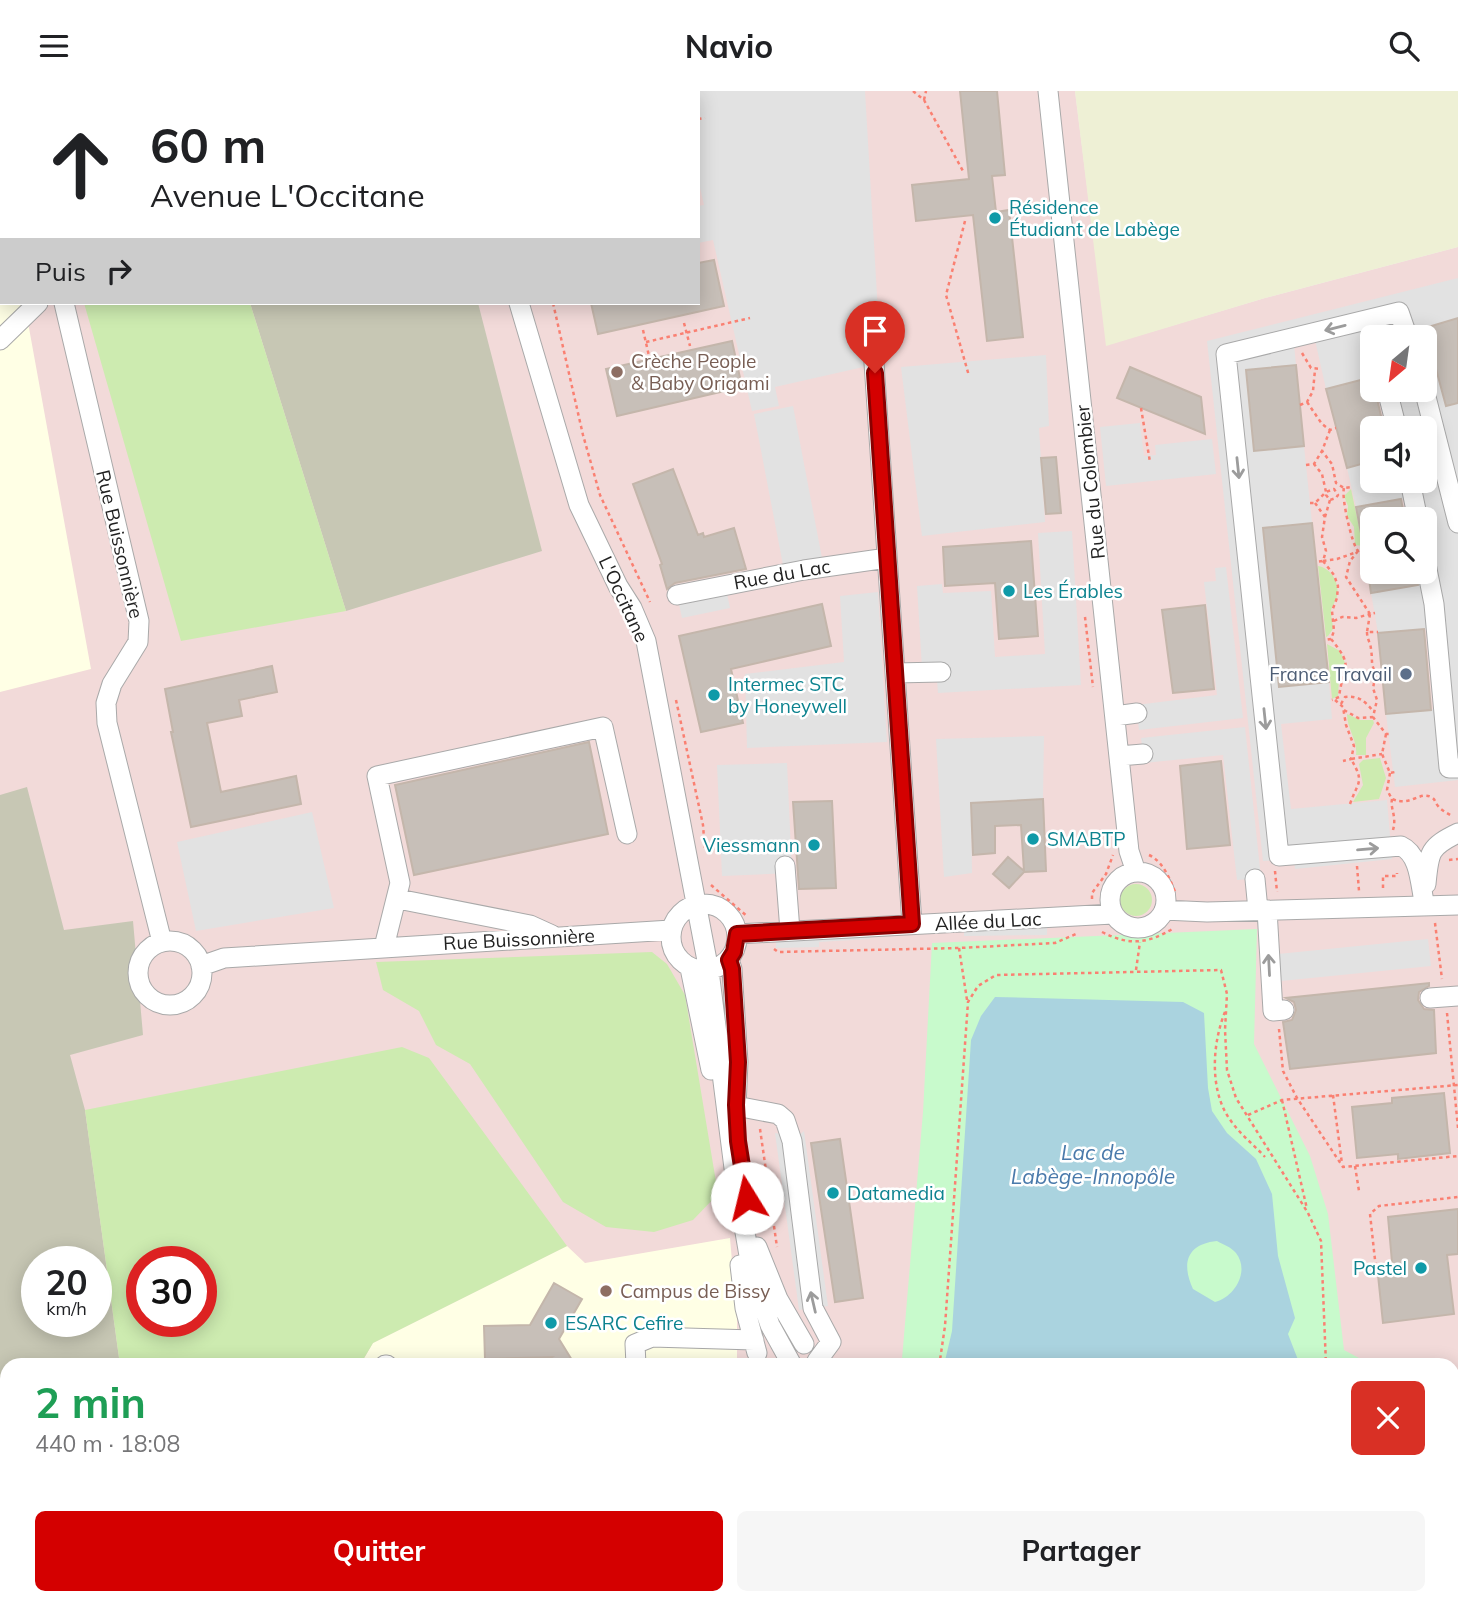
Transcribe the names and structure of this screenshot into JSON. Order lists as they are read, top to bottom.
{
  "streets": {
    "street": [
      "Rue du Colombier",
      "Rue Buissonnière",
      "Rue du Lac",
      "L'Occitane",
      "Allée du Lac"
    ]
  },
  "crossings": [
    ["Rue du Colombier", "Allée du Lac"]
  ],
  "water": ["Lac de Labège-Innopôle"],
  "places": [
    "Résidence Étudiant de Labège",
    "Crèche People & Baby Origami",
    "Les Érables",
    "France Travail",
    "Intermec STC by Honeywell",
    "SMABTP",
    "Viessmann",
    "Datamedia",
    "Pastel",
    "Campus de Bissy",
    "ESARC Cefire"
  ],
  "north": "bottom left",
  "page": {
    "header": "Navio",
    "turn": ["60 m", "Avenue L'Occitane"],
    "then": "Puis",
    "speed": "20 km/h",
    "limit": "30",
    "heading": ["2 min", "440 m · 18:08"],
    "buttons": ["Quitter", "Partager"]
  }
}
